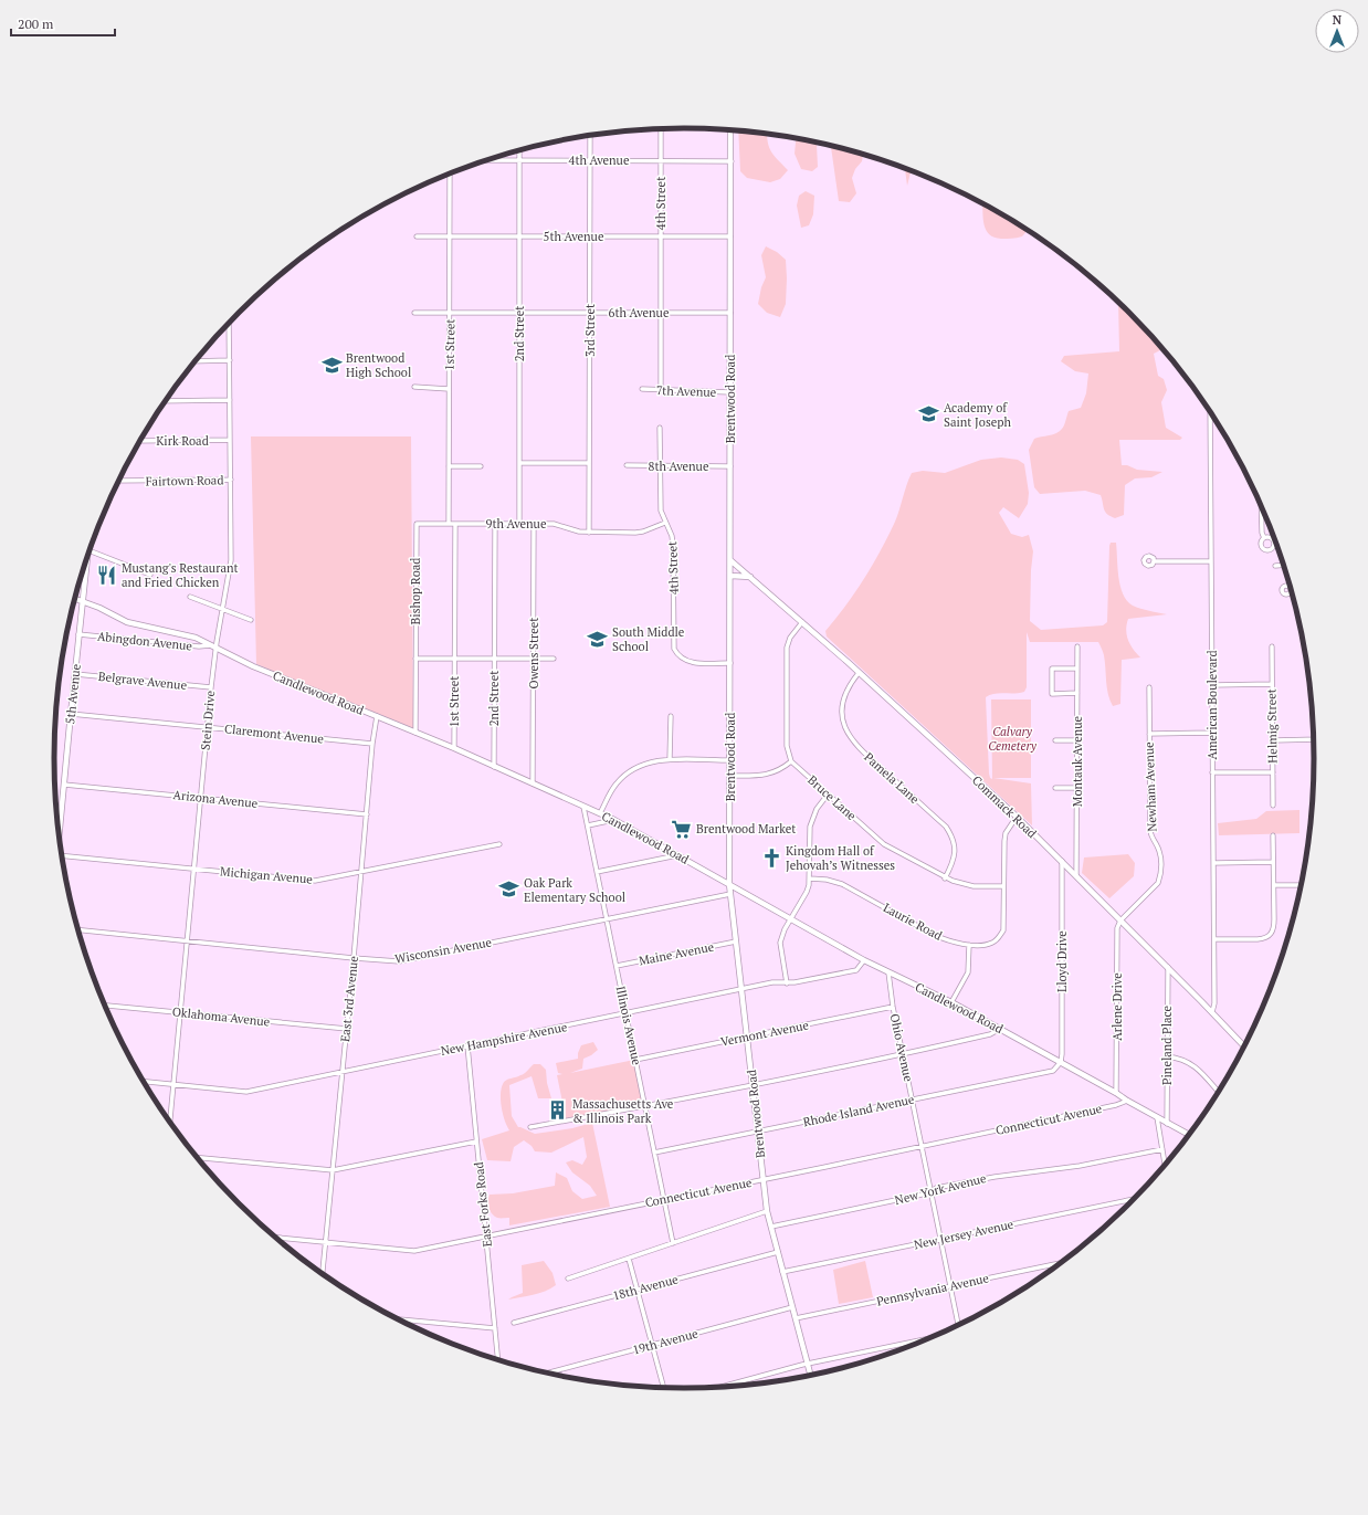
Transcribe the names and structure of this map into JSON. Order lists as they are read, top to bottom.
{
  "streets": {
    "street": [
      "4th Avenue",
      "4th Street",
      "5th Avenue",
      "6th Avenue",
      "3rd Street",
      "2nd Street",
      "1st Street",
      "7th Avenue",
      "Brentwood Road",
      "Kirk Road",
      "8th Avenue",
      "Fairtown Road",
      "9th Avenue",
      "Bishop Road",
      "Abingdon Avenue",
      "Owens Street",
      "Belgrave Avenue",
      "Candlewood Road",
      "American Boulevard",
      "Stein Drive",
      "Helmig Street",
      "Claremont Avenue",
      "Montauk Avenue",
      "Pamela Lane",
      "Newham Avenue",
      "Bruce Lane",
      "Arizona Avenue",
      "Commack Road",
      "Michigan Avenue",
      "Laurie Road",
      "Wisconsin Avenue",
      "Maine Avenue",
      "Lloyd Drive",
      "East 3rd Avenue",
      "Arlene Drive",
      "Oklahoma Avenue",
      "Illinois Avenue",
      "Vermont Avenue",
      "New Hampshire Avenue",
      "Pineland Place",
      "Ohio Avenue",
      "Rhode Island Avenue",
      "Connecticut Avenue",
      "New York Avenue",
      "East Forks Road",
      "New Jersey Avenue",
      "18th Avenue",
      "Pennsylvania Avenue",
      "19th Avenue"
    ]
  },
  "crossings": [
    ["4th Avenue", "4th Street"],
    ["4th Avenue", "3rd Street"],
    ["4th Avenue", "2nd Street"],
    ["4th Avenue", "Brentwood Road"],
    ["4th Street", "5th Avenue"],
    ["4th Street", "6th Avenue"],
    ["4th Street", "7th Avenue"],
    ["4th Street", "Brentwood Road"],
    ["4th Street", "8th Avenue"],
    ["4th Street", "9th Avenue"],
    ["5th Avenue", "3rd Street"],
    ["5th Avenue", "2nd Street"],
    ["5th Avenue", "1st Street"],
    ["5th Avenue", "Brentwood Road"],
    ["5th Avenue", "Abingdon Avenue"],
    ["5th Avenue", "Belgrave Avenue"],
    ["5th Avenue", "Candlewood Road"],
    ["5th Avenue", "Claremont Avenue"],
    ["5th Avenue", "Arizona Avenue"],
    ["6th Avenue", "3rd Street"],
    ["6th Avenue", "2nd Street"],
    ["6th Avenue", "1st Street"],
    ["6th Avenue", "Brentwood Road"],
    ["3rd Street", "9th Avenue"],
    ["2nd Street", "9th Avenue"],
    ["2nd Street", "Candlewood Road"],
    ["1st Street", "9th Avenue"],
    ["1st Street", "Candlewood Road"],
    ["7th Avenue", "Brentwood Road"],
    ["Brentwood Road", "8th Avenue"],
    ["Brentwood Road", "Candlewood Road"],
    ["Brentwood Road", "Commack Road"],
    ["Brentwood Road", "Wisconsin Avenue"],
    ["Brentwood Road", "Maine Avenue"],
    ["Brentwood Road", "Vermont Avenue"],
    ["Brentwood Road", "New Hampshire Avenue"],
    ["Brentwood Road", "Rhode Island Avenue"],
    ["Brentwood Road", "Connecticut Avenue"],
    ["Brentwood Road", "New York Avenue"],
    ["Brentwood Road", "New Jersey Avenue"],
    ["Brentwood Road", "18th Avenue"],
    ["Brentwood Road", "Pennsylvania Avenue"],
    ["Brentwood Road", "19th Avenue"],
    ["Kirk Road", "Stein Drive"],
    ["Fairtown Road", "Stein Drive"],
    ["9th Avenue", "Bishop Road"],
    ["9th Avenue", "Owens Street"],
    ["Bishop Road", "Candlewood Road"],
    ["Abingdon Avenue", "Candlewood Road"],
    ["Abingdon Avenue", "Stein Drive"],
    ["Owens Street", "Candlewood Road"],
    ["Belgrave Avenue", "Stein Drive"],
    ["Candlewood Road", "Stein Drive"],
    ["Candlewood Road", "Lloyd Drive"],
    ["Candlewood Road", "East 3rd Avenue"],
    ["Candlewood Road", "Arlene Drive"],
    ["Candlewood Road", "Illinois Avenue"],
    ["Candlewood Road", "New Hampshire Avenue"],
    ["Candlewood Road", "Pineland Place"],
    ["Candlewood Road", "Ohio Avenue"],
    ["Candlewood Road", "Rhode Island Avenue"],
    ["Candlewood Road", "Connecticut Avenue"],
    ["American Boulevard", "Commack Road"],
    ["Stein Drive", "Claremont Avenue"],
    ["Stein Drive", "Arizona Avenue"],
    ["Stein Drive", "Michigan Avenue"],
    ["Stein Drive", "Wisconsin Avenue"],
    ["Stein Drive", "Oklahoma Avenue"],
    ["Stein Drive", "New Hampshire Avenue"],
    ["Claremont Avenue", "East 3rd Avenue"],
    ["Montauk Avenue", "Commack Road"],
    ["Pamela Lane", "Bruce Lane"],
    ["Pamela Lane", "Commack Road"],
    ["Newham Avenue", "Commack Road"],
    ["Newham Avenue", "Arlene Drive"],
    ["Bruce Lane", "Laurie Road"],
    ["Arizona Avenue", "East 3rd Avenue"],
    ["Commack Road", "Laurie Road"],
    ["Commack Road", "Lloyd Drive"],
    ["Commack Road", "Arlene Drive"],
    ["Commack Road", "Pineland Place"],
    ["Michigan Avenue", "East 3rd Avenue"],
    ["Wisconsin Avenue", "East 3rd Avenue"],
    ["Wisconsin Avenue", "Illinois Avenue"],
    ["Maine Avenue", "Illinois Avenue"],
    ["Lloyd Drive", "Rhode Island Avenue"],
    ["East 3rd Avenue", "Oklahoma Avenue"],
    ["East 3rd Avenue", "New Hampshire Avenue"],
    ["East 3rd Avenue", "Connecticut Avenue"],
    ["Illinois Avenue", "Vermont Avenue"],
    ["Illinois Avenue", "New Hampshire Avenue"],
    ["Illinois Avenue", "Rhode Island Avenue"],
    ["Illinois Avenue", "Connecticut Avenue"],
    ["Vermont Avenue", "Ohio Avenue"],
    ["New Hampshire Avenue", "East Forks Road"],
    ["Ohio Avenue", "Rhode Island Avenue"],
    ["Ohio Avenue", "Connecticut Avenue"],
    ["Ohio Avenue", "New York Avenue"],
    ["Ohio Avenue", "New Jersey Avenue"],
    ["Ohio Avenue", "Pennsylvania Avenue"],
    ["Connecticut Avenue", "East Forks Road"]
  ],
  "parks": ["Calvary Cemetery"],
  "places": {
    "school or university": [
      "Brentwood High School",
      "Academy of Saint Joseph",
      "South Middle School",
      "Oak Park Elementary School"
    ],
    "restaurant": ["Mustang's Restaurant and Fried Chicken"],
    "supermarket": ["Brentwood Market"],
    "church": ["Kingdom Hall of Jehovah’s Witnesses"],
    "building": ["Massachusetts Ave & Illinois Park"]
  },
  "scale_bar": "200 m",
  "north": "top"
}
